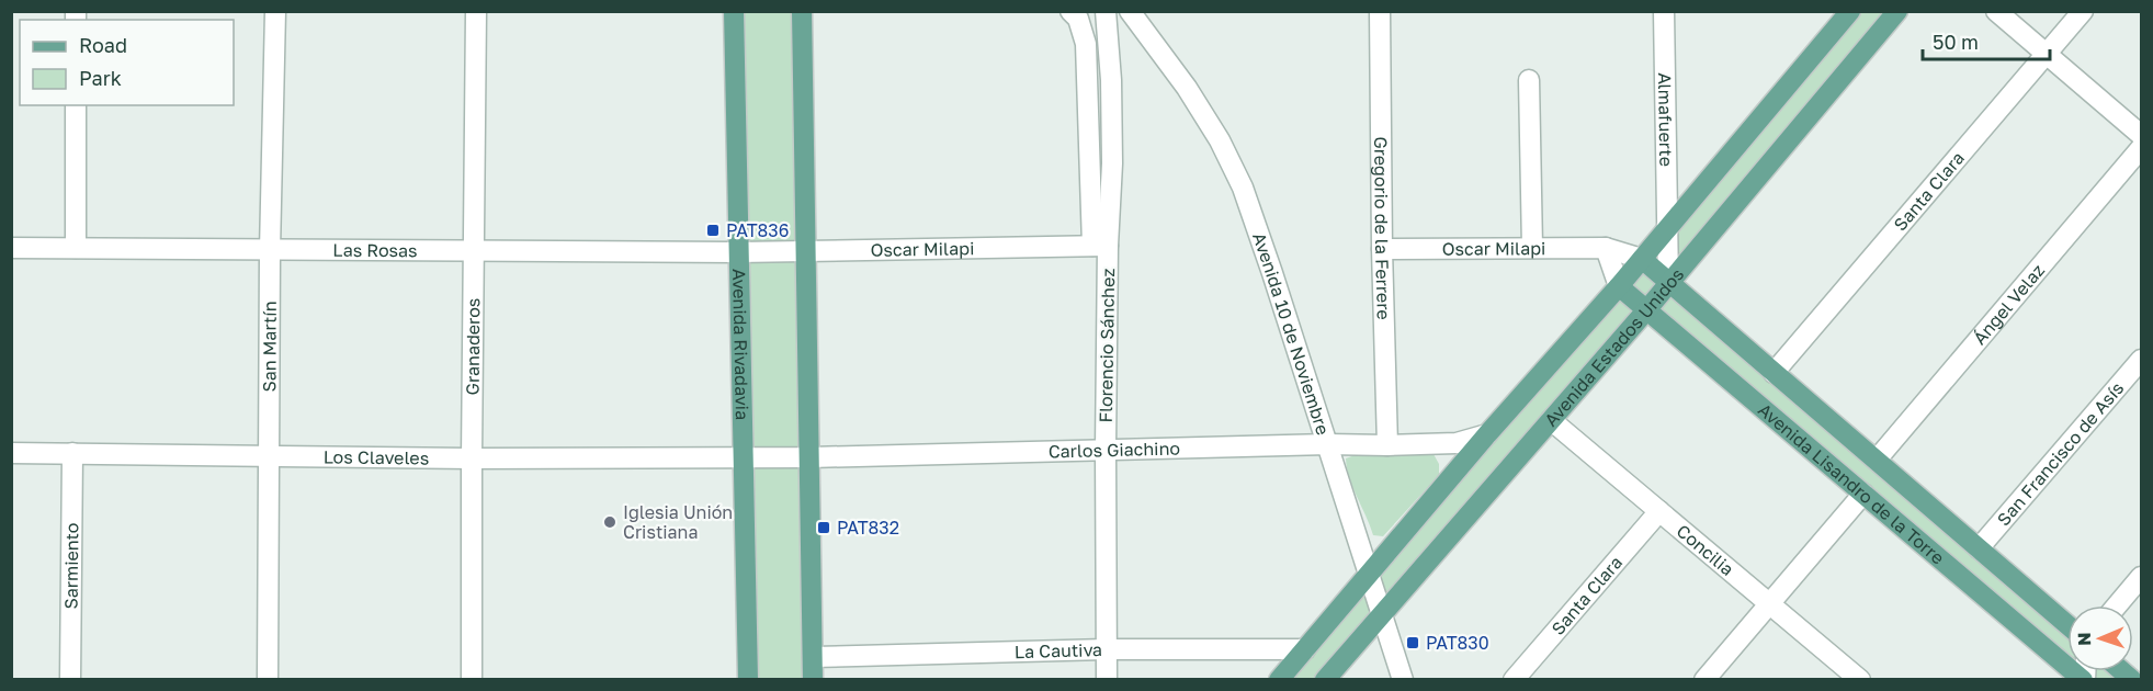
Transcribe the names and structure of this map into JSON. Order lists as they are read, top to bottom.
{
  "streets": {
    "main road": ["Avenida Rivadavia", "Avenida Estados Unidos", "Avenida Lisandro de la Torre"],
    "street": [
      "Almafuerte",
      "Santa Clara",
      "Gregorio de la Ferrere",
      "Oscar Milapi",
      "Las Rosas",
      "Ángel Velaz",
      "Avenida 10 de Noviembre",
      "San Martín",
      "Granaderos",
      "Florencio Sánchez",
      "Carlos Giachino",
      "San Francisco de Asís",
      "Los Claveles",
      "Concilia",
      "Sarmiento",
      "La Cautiva"
    ]
  },
  "crossings": [
    ["Almafuerte", "Avenida Estados Unidos"],
    ["Almafuerte", "Avenida Lisandro de la Torre"],
    ["Santa Clara", "Avenida Lisandro de la Torre"],
    ["Santa Clara", "Concilia"],
    ["Gregorio de la Ferrere", "Oscar Milapi"],
    ["Gregorio de la Ferrere", "Carlos Giachino"],
    ["Oscar Milapi", "Las Rosas"],
    ["Oscar Milapi", "Avenida Rivadavia"],
    ["Oscar Milapi", "Florencio Sánchez"],
    ["Oscar Milapi", "Avenida Estados Unidos"],
    ["Oscar Milapi", "Avenida Lisandro de la Torre"],
    ["Las Rosas", "San Martín"],
    ["Las Rosas", "Granaderos"],
    ["Las Rosas", "Avenida Rivadavia"],
    ["Ángel Velaz", "Avenida Lisandro de la Torre"],
    ["Avenida 10 de Noviembre", "Avenida Estados Unidos"],
    ["Avenida 10 de Noviembre", "Carlos Giachino"],
    ["San Martín", "Los Claveles"],
    ["Granaderos", "Los Claveles"],
    ["Avenida Rivadavia", "Carlos Giachino"],
    ["Avenida Rivadavia", "Los Claveles"],
    ["Florencio Sánchez", "Carlos Giachino"],
    ["Florencio Sánchez", "La Cautiva"],
    ["Avenida Estados Unidos", "Carlos Giachino"],
    ["Avenida Estados Unidos", "Avenida Lisandro de la Torre"],
    ["Avenida Estados Unidos", "Concilia"],
    ["Avenida Estados Unidos", "La Cautiva"],
    ["Carlos Giachino", "Los Claveles"],
    ["San Francisco de Asís", "Avenida Lisandro de la Torre"],
    ["Los Claveles", "Sarmiento"]
  ],
  "places": {
    "transit": ["PAT836", "PAT832", "PAT830"],
    "other": ["Iglesia Unión Cristiana"]
  },
  "legend": ["Road", "Park"],
  "scale_bar": "50 m",
  "north": "left"
}
